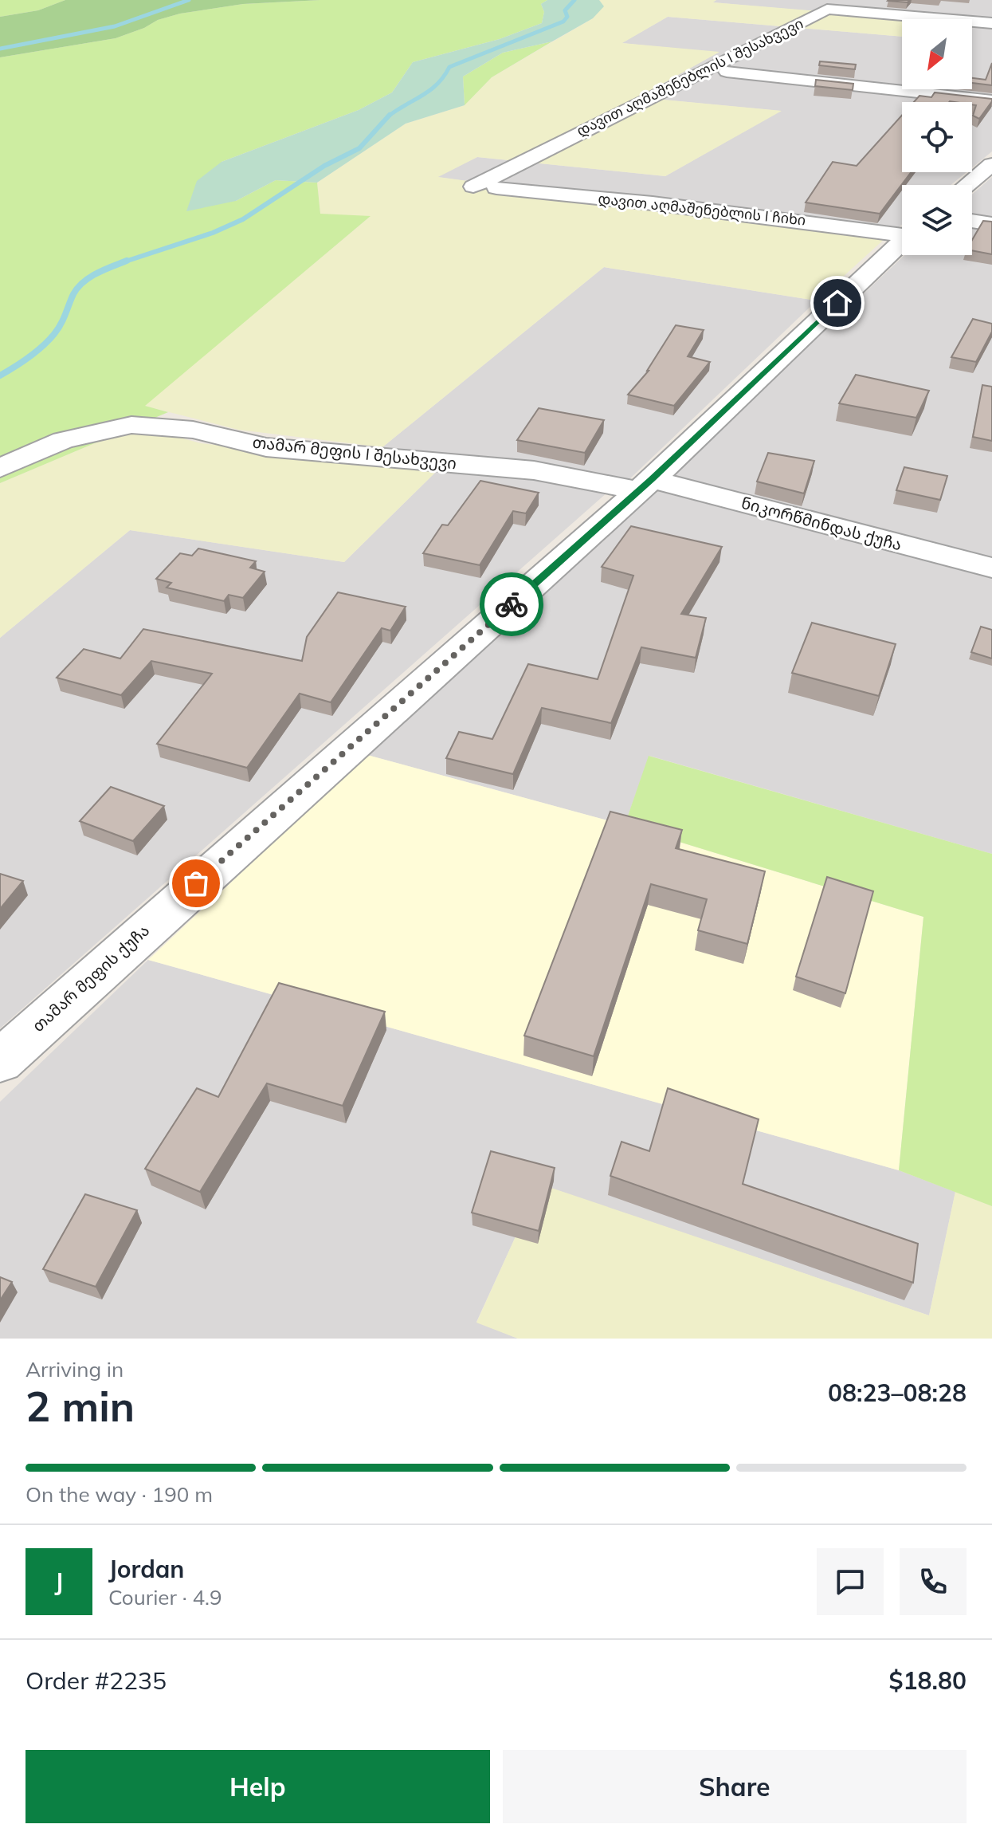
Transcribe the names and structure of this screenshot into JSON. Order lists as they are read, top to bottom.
{
  "streets": {
    "street": [
      "დავით აღმაშენებლის I შესახვევი",
      "დავით აღმაშენებლის I ჩიხი",
      "თამარ მეფის I შესახვევი",
      "ნიკორწმინდას ქუჩა",
      "თამარ მეფის ქუჩა"
    ]
  },
  "crossings": [
    ["თამარ მეფის I შესახვევი", "ნიკორწმინდას ქუჩა"],
    ["თამარ მეფის I შესახვევი", "თამარ მეფის ქუჩა"],
    ["ნიკორწმინდას ქუჩა", "თამარ მეფის ქუჩა"]
  ],
  "north": "bottom left",
  "page": {
    "heading": ["2 min", "Arriving in", "08:23–08:28"],
    "panel": [
      "Jordan",
      "Courier · 4.9",
      "Order #2235",
      "$18.80"
    ],
    "bar": "On the way · 190 m",
    "round": "J",
    "buttons": ["Help", "Share"]
  }
}
